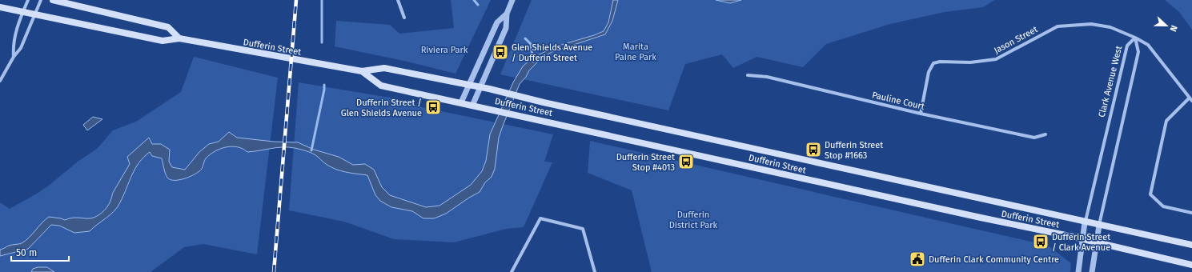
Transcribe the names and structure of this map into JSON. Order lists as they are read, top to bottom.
{
  "streets": {
    "main road": ["Dufferin Street"],
    "street": ["Jason Street", "Clark Avenue West", "Pauline Court"]
  },
  "crossings": [
    ["Jason Street", "Clark Avenue West"],
    ["Jason Street", "Pauline Court"],
    ["Dufferin Street", "Clark Avenue West"]
  ],
  "parks": ["Marita Paine Park", "Riviera Park", "Dufferin District Park"],
  "places": {
    "bus stop": [
      "Glen Shields Avenue / Dufferin Street",
      "Dufferin Street / Glen Shields Avenue",
      "Dufferin Street Stop #1663",
      "Dufferin Street Stop #4013",
      "Dufferin Street / Clark Avenue"
    ],
    "public building": ["Dufferin Clark Community Centre"]
  },
  "scale_bar": "50 m",
  "north": "right"
}
